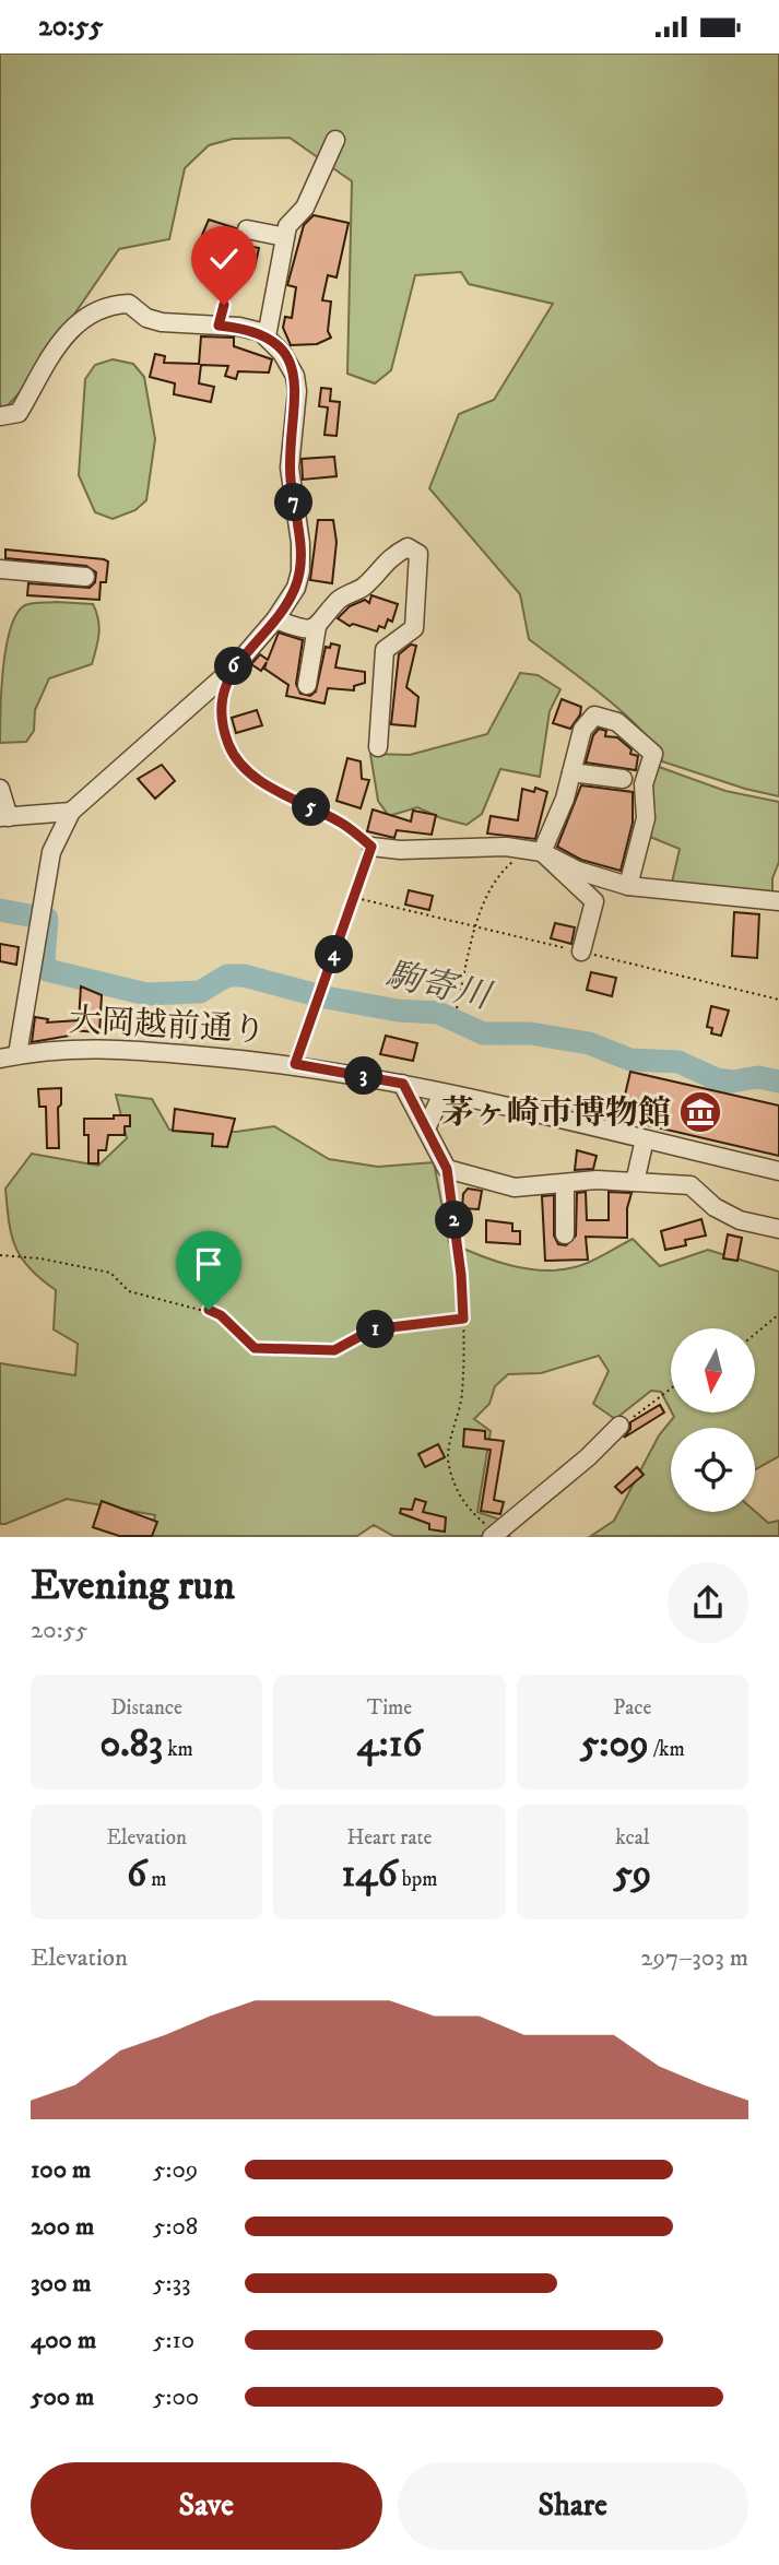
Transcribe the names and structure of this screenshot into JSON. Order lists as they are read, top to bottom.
{
  "streets": {
    "street": ["大岡越前通り"]
  },
  "water": ["駒寄川"],
  "places": {
    "museum": ["茅ヶ崎市博物館"]
  },
  "north": "bottom",
  "page": {
    "status": "20:55",
    "pins": [
      "7",
      "6",
      "5",
      "4",
      "3",
      "2",
      "1"
    ],
    "heading": ["Evening run", "20:55"],
    "stats": [
      ["Distance", "0.83 km"],
      ["Time", "4:16"],
      ["Pace", "5:09 /km"],
      ["Elevation", "6 m"],
      ["Heart rate", "146 bpm"],
      ["kcal", "59"]
    ],
    "chart": ["Elevation", "297–303 m"],
    "list": [
      {
        "name": "100 m",
        "note": "5:09"
      },
      {
        "name": "200 m",
        "note": "5:08"
      },
      {
        "name": "300 m",
        "note": "5:33"
      },
      {
        "name": "400 m",
        "note": "5:10"
      },
      {
        "name": "500 m",
        "note": "5:00"
      }
    ],
    "buttons": ["Save", "Share"]
  }
}
